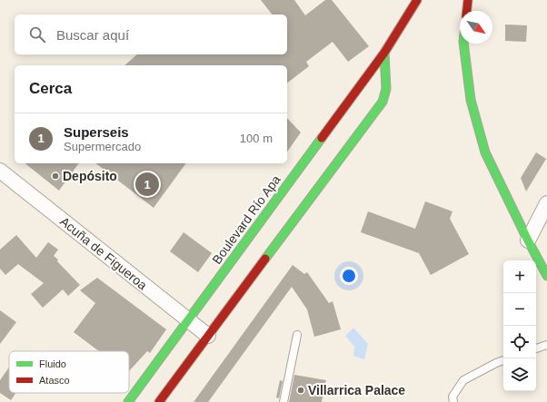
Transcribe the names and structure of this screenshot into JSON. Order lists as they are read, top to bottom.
{
  "streets": {
    "main road": ["Boulevard Río Apa"],
    "street": ["Acuña de Figueroa"]
  },
  "crossings": [
    ["Boulevard Río Apa", "Acuña de Figueroa"]
  ],
  "places": ["Depósito", "Villarrica Palace"],
  "legend": ["Fluido", "Atasco"],
  "north": "bottom right",
  "page": {
    "search": "Buscar aquí",
    "heading": "Cerca",
    "list": [
      {
        "mark": "1",
        "name": "Superseis",
        "note": "Supermercado",
        "value": "100 m"
      }
    ],
    "pins": "1",
    "map_buttons": ["+", "−"]
  }
}
